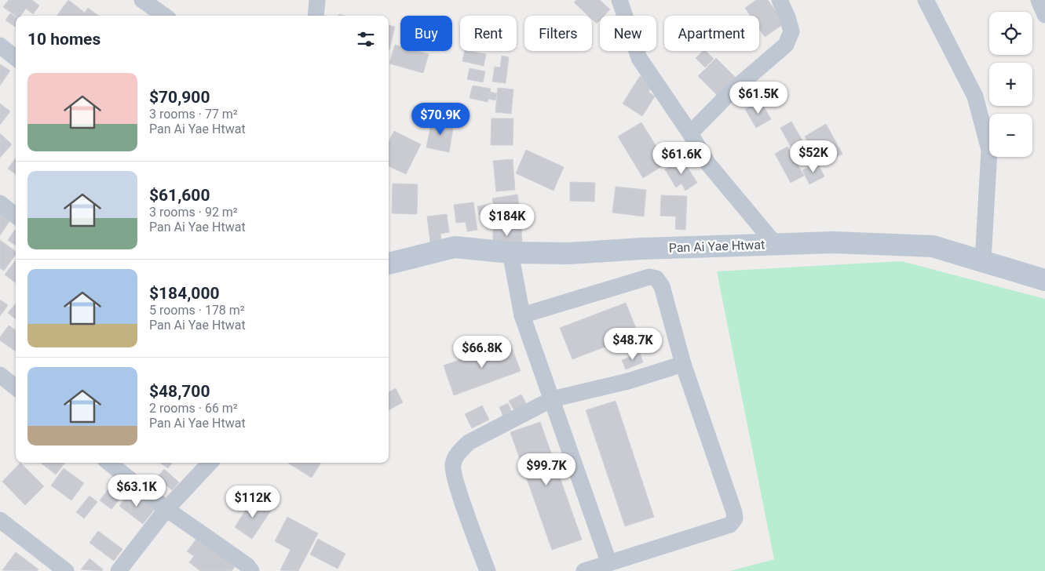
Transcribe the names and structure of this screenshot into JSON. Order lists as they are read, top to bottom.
{
  "streets": {
    "street": ["Pan Ai Yae Htwat"]
  },
  "page": {
    "map_buttons": ["+", "−"],
    "chip": [
      "Buy",
      "Rent",
      "Filters",
      "New",
      "Apartment"
    ],
    "heading": "10 homes",
    "list": [
      {
        "name": "$70,900",
        "note": "3 rooms · 77 m² · Pan Ai Yae Htwat"
      },
      {
        "name": "$61,600",
        "note": "3 rooms · 92 m² · Pan Ai Yae Htwat"
      },
      {
        "name": "$184,000",
        "note": "5 rooms · 178 m² · Pan Ai Yae Htwat"
      },
      {
        "name": "$48,700",
        "note": "2 rooms · 66 m² · Pan Ai Yae Htwat"
      }
    ],
    "price": [
      "$61.5K",
      "$70.9K",
      "$52K",
      "$61.6K",
      "$184K",
      "$48.7K",
      "$66.8K",
      "$99.7K",
      "$63.1K",
      "$112K"
    ]
  }
}
